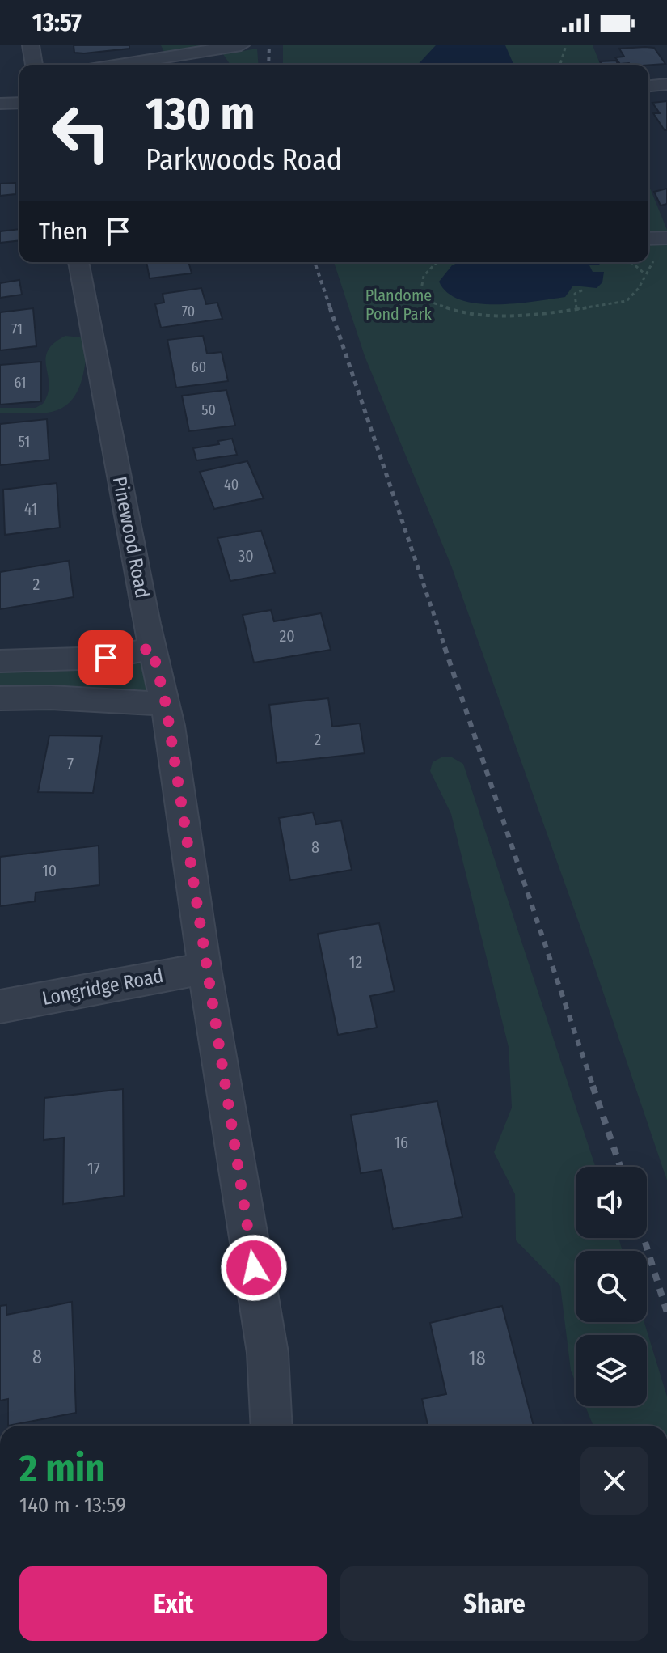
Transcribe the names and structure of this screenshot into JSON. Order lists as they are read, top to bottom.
{
  "streets": {
    "street": ["Pinewood Road", "Longridge Road"]
  },
  "crossings": [
    ["Pinewood Road", "Longridge Road"]
  ],
  "parks": ["Plandome Pond Park"],
  "house_numbers": [
    "70",
    "71",
    "60",
    "61",
    "50",
    "51",
    "40",
    "41",
    "30",
    "2",
    "20",
    "2",
    "7",
    "8",
    "10",
    "12",
    "16",
    "17",
    "8",
    "18"
  ],
  "page": {
    "status": "13:57",
    "turn": ["130 m", "Parkwoods Road"],
    "then": "Then",
    "heading": ["2 min", "140 m · 13:59"],
    "buttons": ["Exit", "Share"]
  }
}
